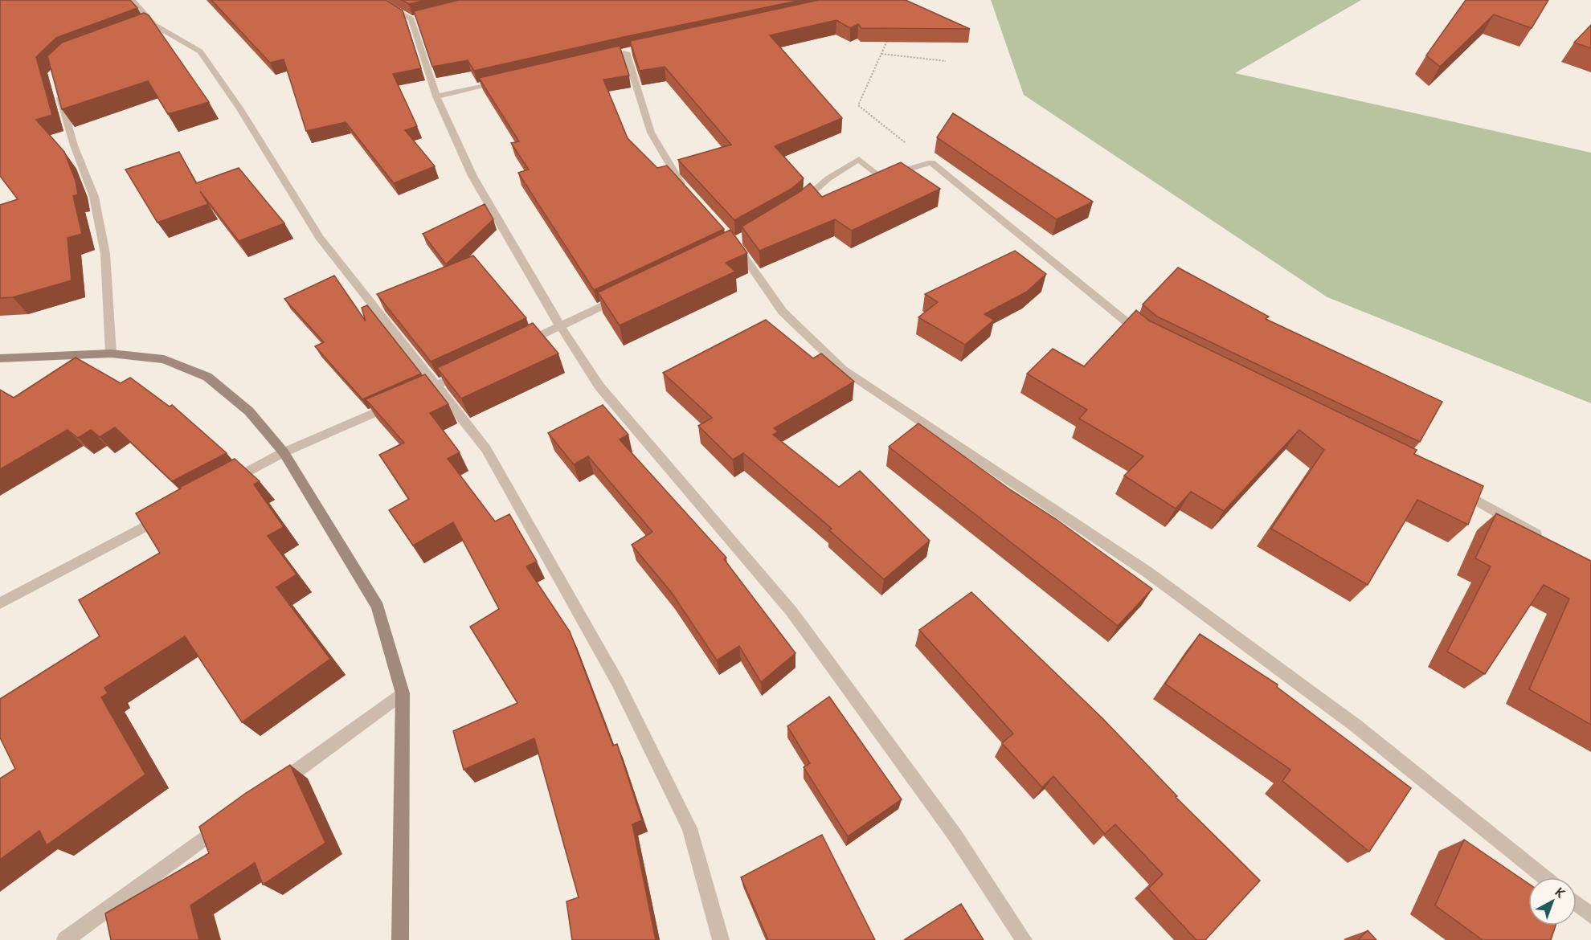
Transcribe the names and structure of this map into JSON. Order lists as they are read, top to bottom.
{
  "north": "top right"
}
